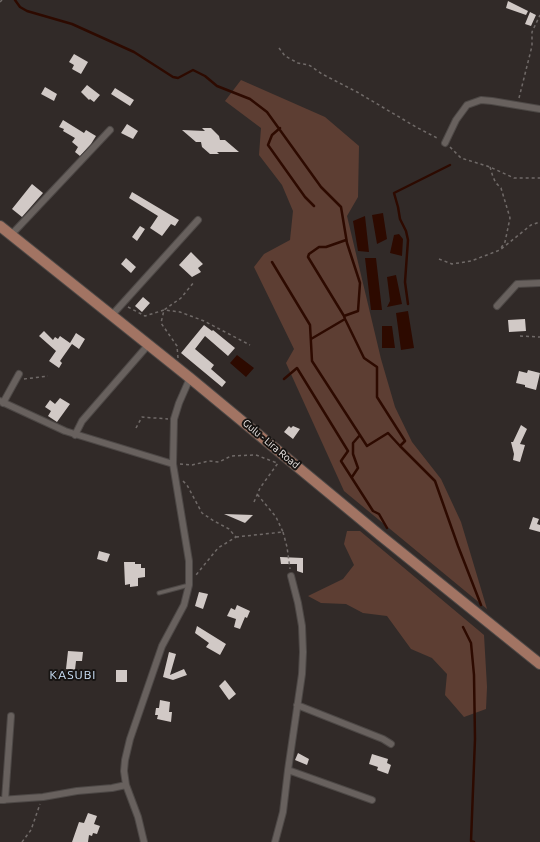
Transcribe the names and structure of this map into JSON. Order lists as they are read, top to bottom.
{
  "streets": {
    "main road": ["Gulu - Lira Road"]
  },
  "districts": ["KASUBI"]
}
